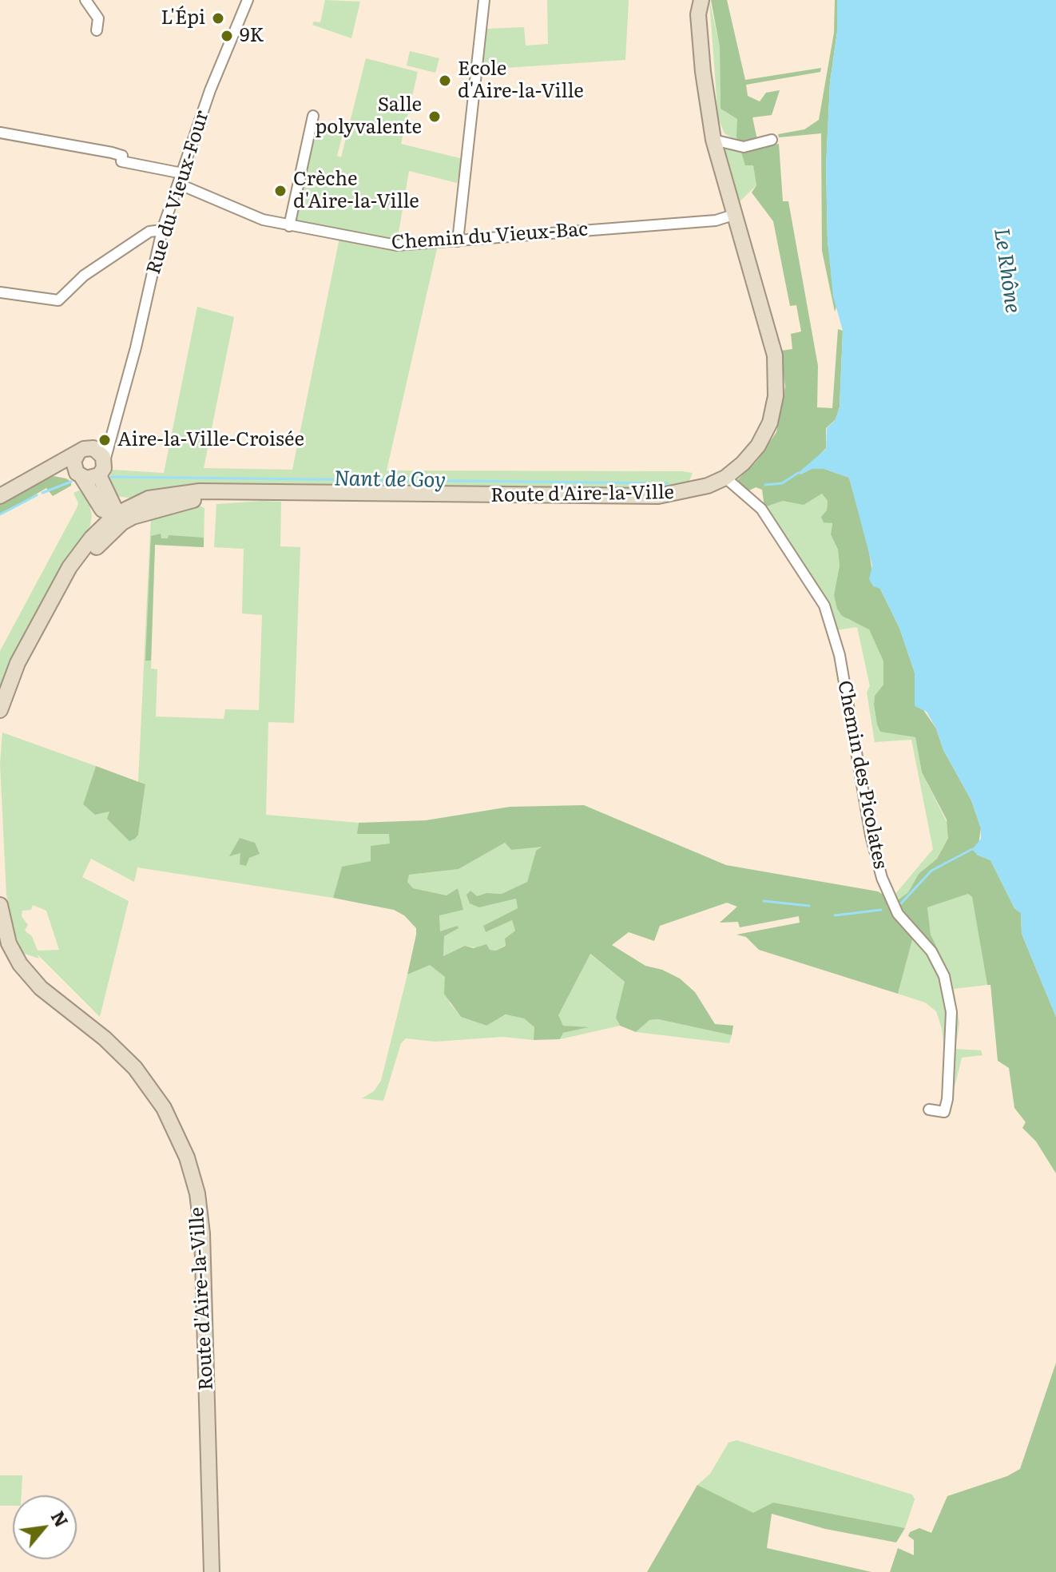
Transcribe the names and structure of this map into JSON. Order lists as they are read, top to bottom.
{
  "streets": {
    "main road": ["Route d'Aire-la-Ville"],
    "street": ["Rue du Vieux-Four", "Chemin du Vieux-Bac", "Chemin des Picolates"]
  },
  "crossings": [
    ["Rue du Vieux-Four", "Chemin du Vieux-Bac"],
    ["Chemin du Vieux-Bac", "Route d'Aire-la-Ville"],
    ["Route d'Aire-la-Ville", "Chemin des Picolates"]
  ],
  "water": ["Le Rhône", "Nant de Goy"],
  "places": [
    "L'Épi",
    "9K",
    "Ecole d'Aire-la-Ville",
    "Salle polyvalente",
    "Crèche d'Aire-la-Ville",
    "Aire-la-Ville-Croisée"
  ],
  "north": "top right"
}
